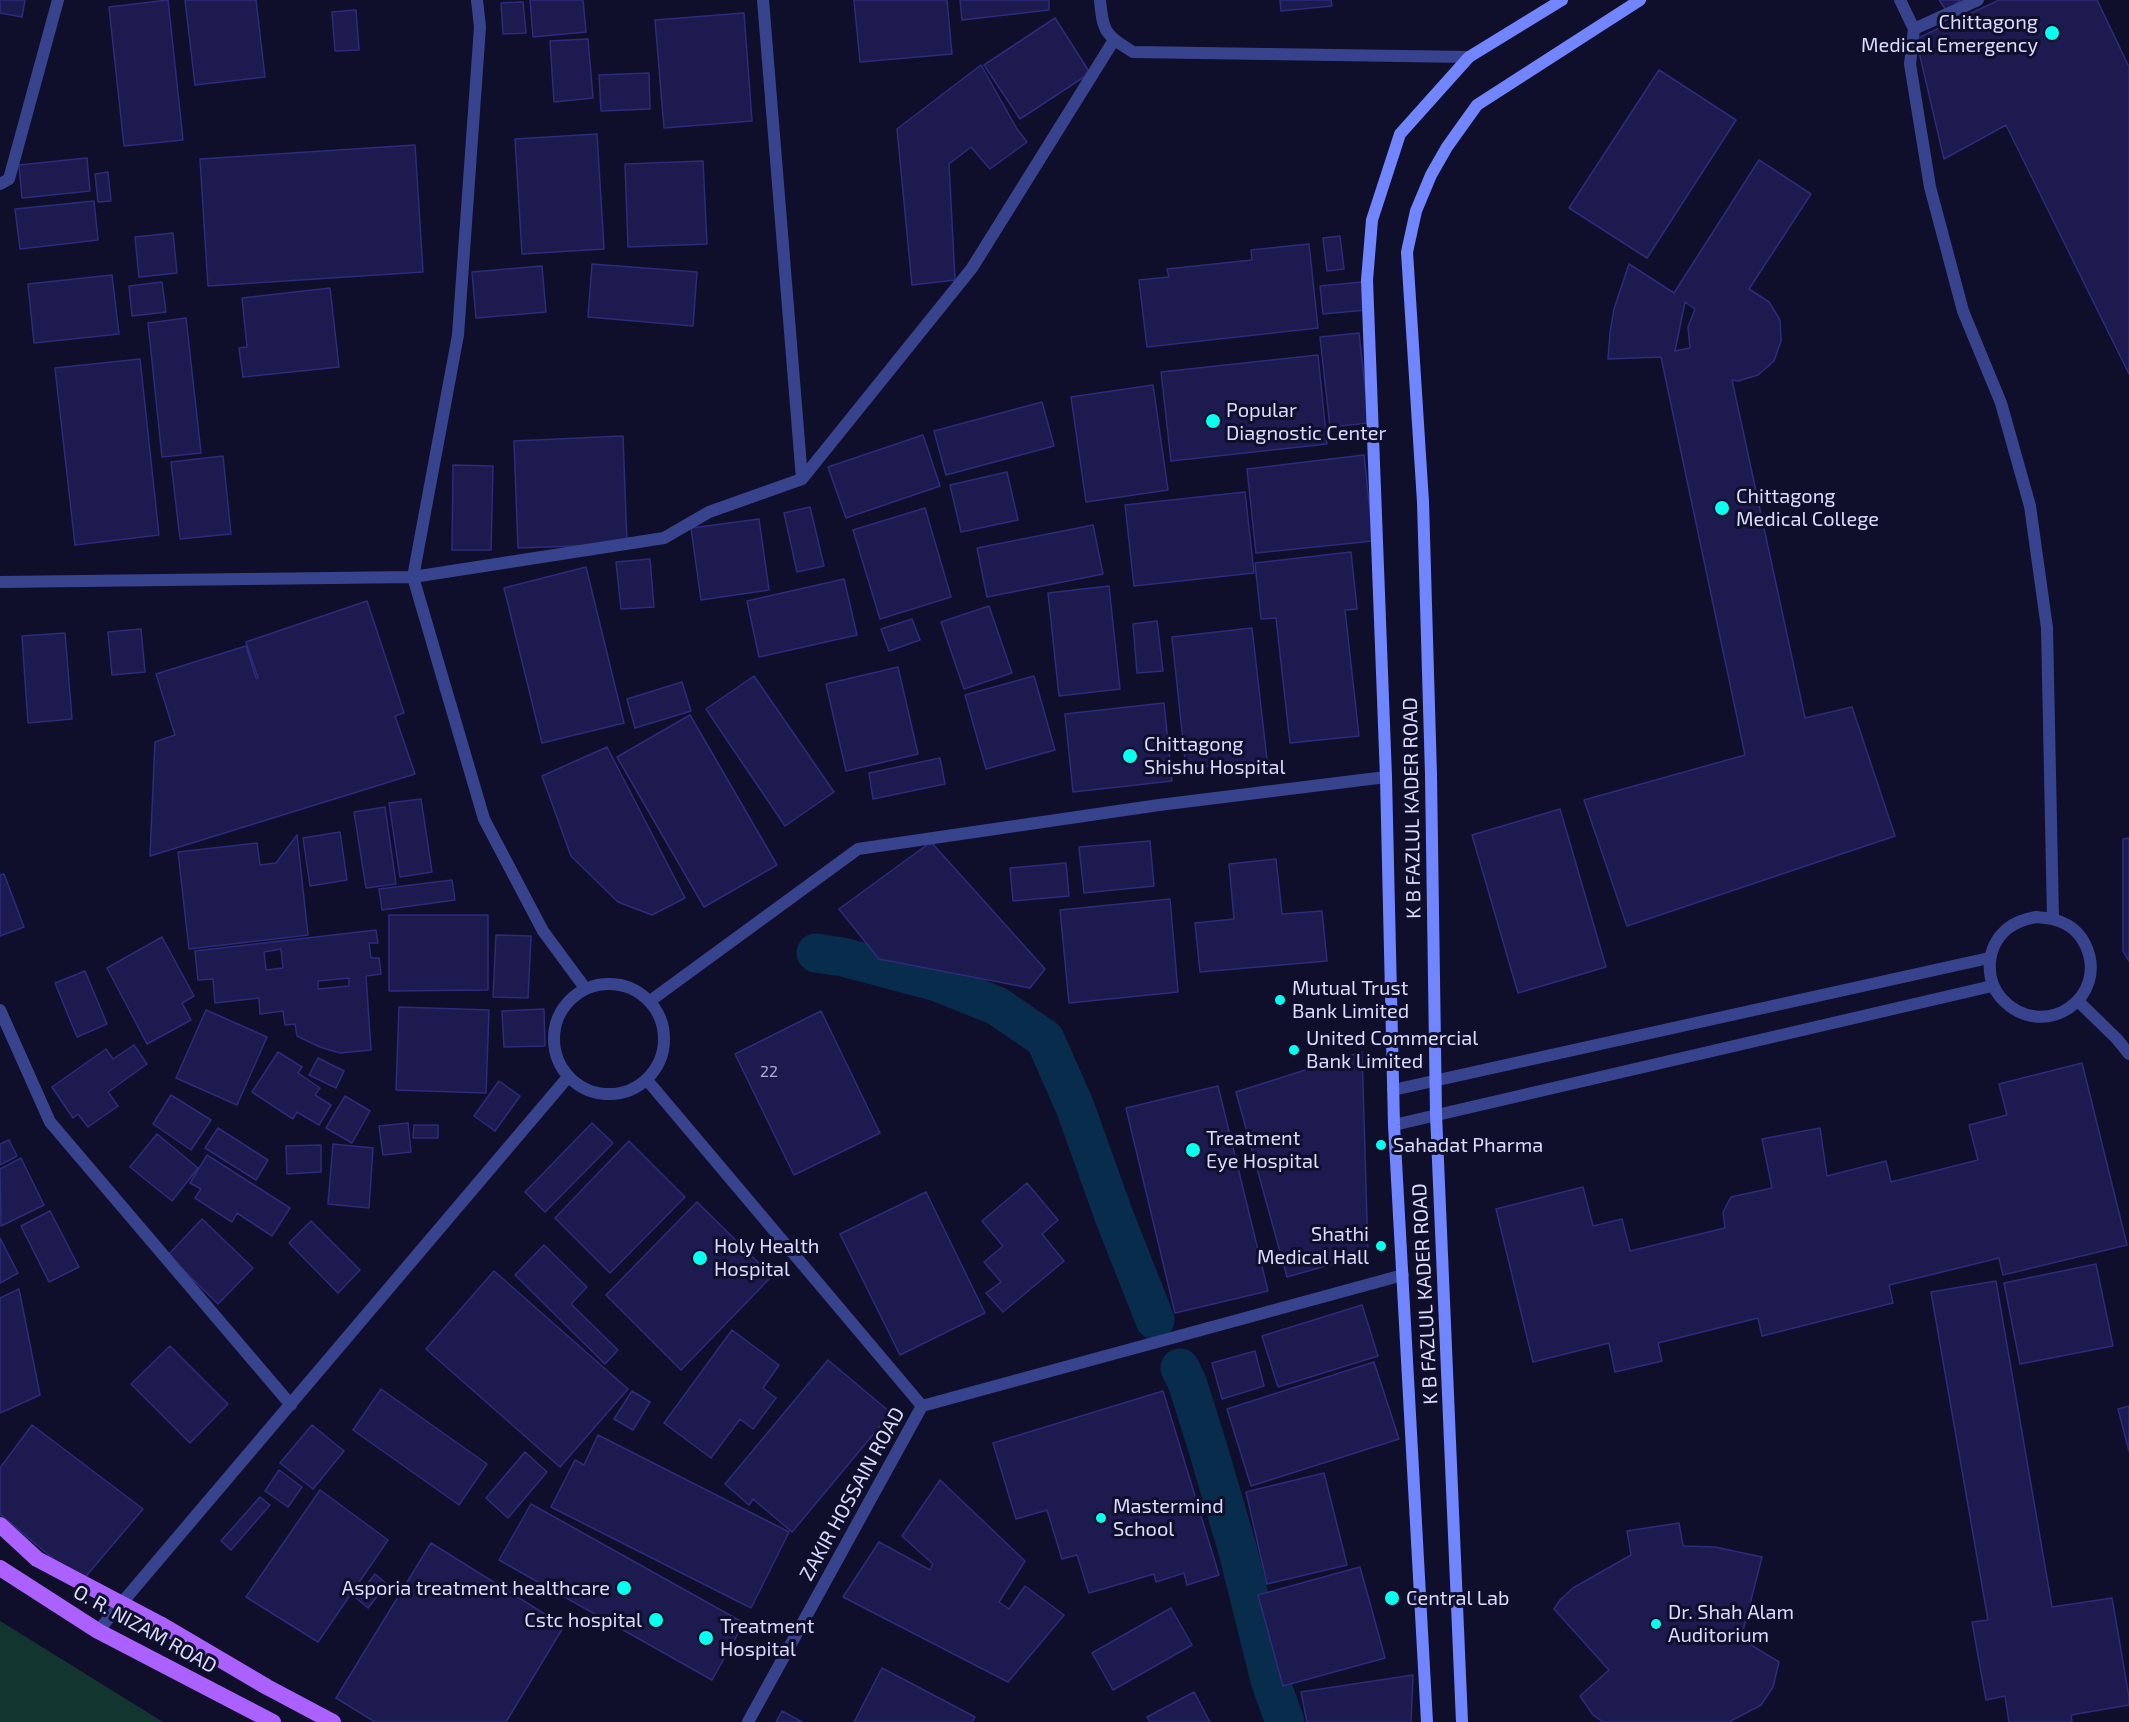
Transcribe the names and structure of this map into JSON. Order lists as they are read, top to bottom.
{
  "streets": {
    "main road": ["K B FAZLUL KADER ROAD", "O. R. NIZAM ROAD"],
    "street": ["ZAKIR HOSSAIN ROAD"]
  },
  "places": [
    "Chittagong Medical Emergency",
    "Popular Diagnostic Center",
    "Chittagong Medical College",
    "Chittagong Shishu Hospital",
    "Mutual Trust Bank Limited",
    "United Commercial Bank Limited",
    "Sahadat Pharma",
    "Treatment Eye Hospital",
    "Shathi Medical Hall",
    "Holy Health Hospital",
    "Mastermind School",
    "Asporia treatment healthcare",
    "Central Lab",
    "Cstc hospital",
    "Dr. Shah Alam Auditorium",
    "Treatment Hospital"
  ],
  "house_numbers": ["22"]
}
